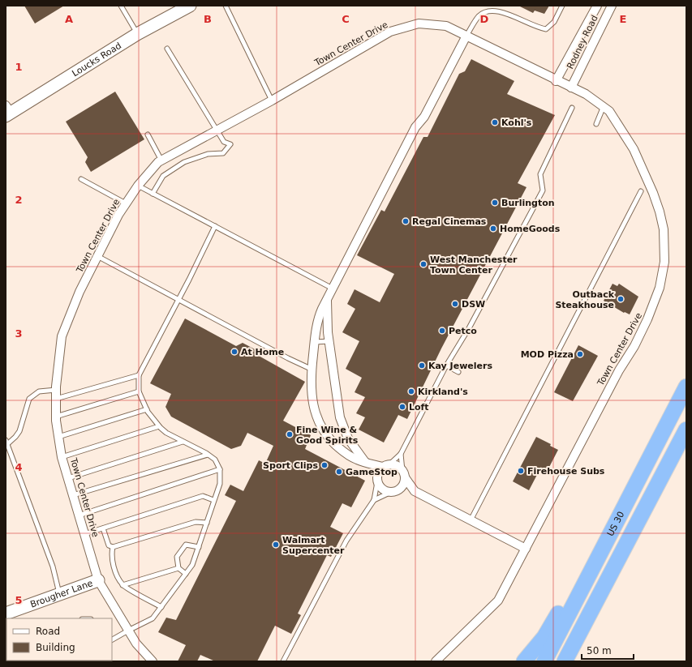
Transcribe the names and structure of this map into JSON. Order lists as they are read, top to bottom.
{
  "streets": {
    "highway": ["US 30"],
    "street": [
      "Rodney Road",
      "Town Center Drive",
      "Loucks Road",
      "Brougher Lane"
    ]
  },
  "crossings": [
    ["Rodney Road", "Town Center Drive"],
    ["Town Center Drive", "Brougher Lane"]
  ],
  "places": [
    "Kohl's",
    "Burlington",
    "Regal Cinemas",
    "HomeGoods",
    "West Manchester Town Center",
    "Outback Steakhouse",
    "DSW",
    "Petco",
    "At Home",
    "MOD Pizza",
    "Kay Jewelers",
    "Kirkland's",
    "Loft",
    "Fine Wine & Good Spirits",
    "Sport Clips",
    "Firehouse Subs",
    "GameStop",
    "Walmart Supercenter"
  ],
  "legend": ["Road", "Building"],
  "scale_bar": "50 m",
  "grid": {
    "columns": [
      "A",
      "B",
      "C",
      "D",
      "E"
    ],
    "rows": [
      "1",
      "2",
      "3",
      "4",
      "5"
    ]
  }
}
